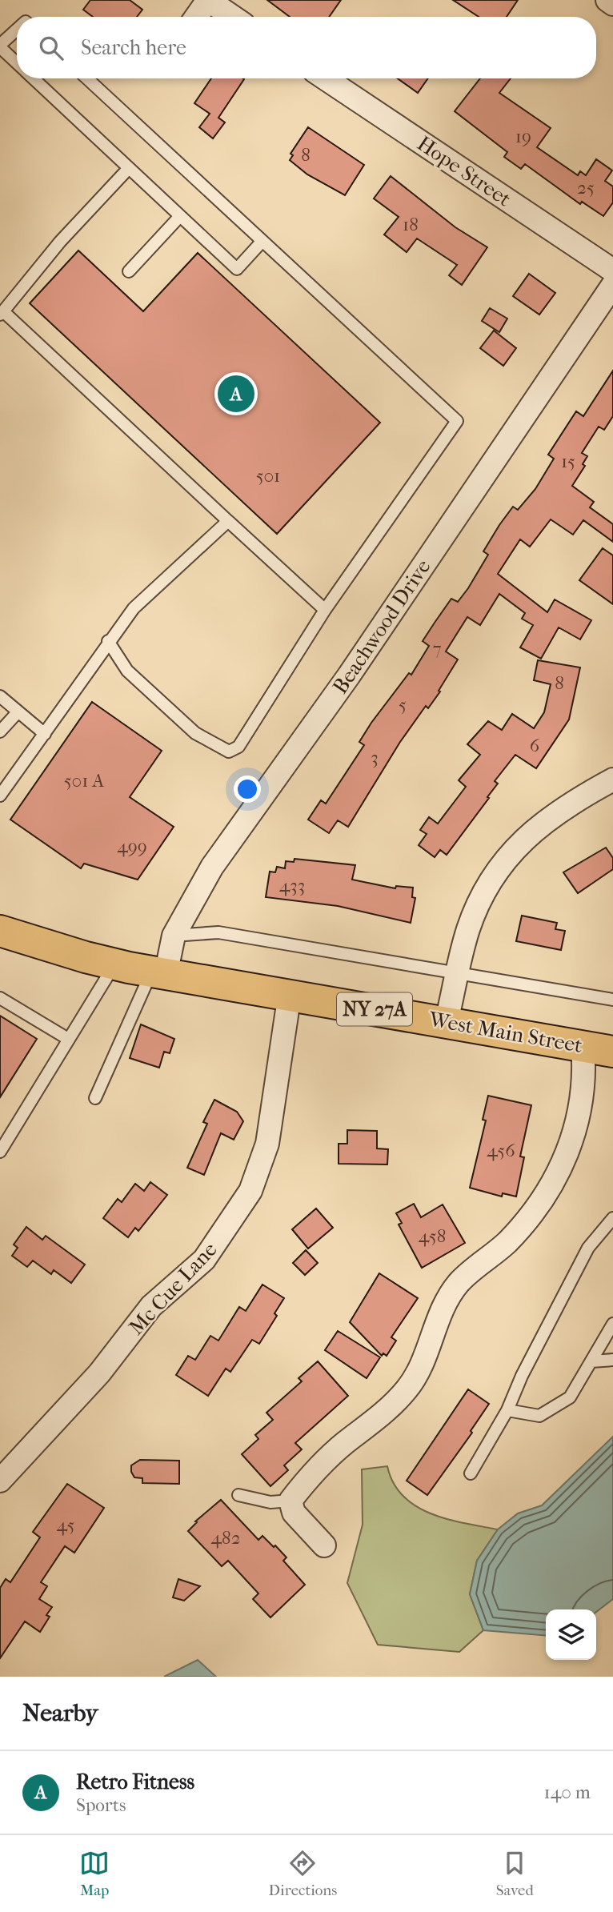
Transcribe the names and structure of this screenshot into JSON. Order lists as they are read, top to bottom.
{
  "streets": {
    "main road": ["NY 27A", "West Main Street"],
    "street": ["Hope Street", "Beachwood Drive", "Mc Cue Lane"]
  },
  "crossings": [
    ["Beachwood Drive", "NY 27A"],
    ["Beachwood Drive", "West Main Street"],
    ["NY 27A", "West Main Street"],
    ["West Main Street", "Mc Cue Lane"]
  ],
  "house_numbers": [
    "19",
    "8",
    "25",
    "18",
    "15",
    "501",
    "7",
    "8",
    "5",
    "6",
    "3",
    "501 A",
    "499",
    "433",
    "456",
    "458",
    "45",
    "482"
  ],
  "page": {
    "search": "Search here",
    "pins": "A",
    "heading": "Nearby",
    "list": [
      {
        "mark": "A",
        "name": "Retro Fitness",
        "note": "Sports",
        "value": "140 m"
      }
    ],
    "nav": ["Map", "Directions", "Saved"]
  }
}
